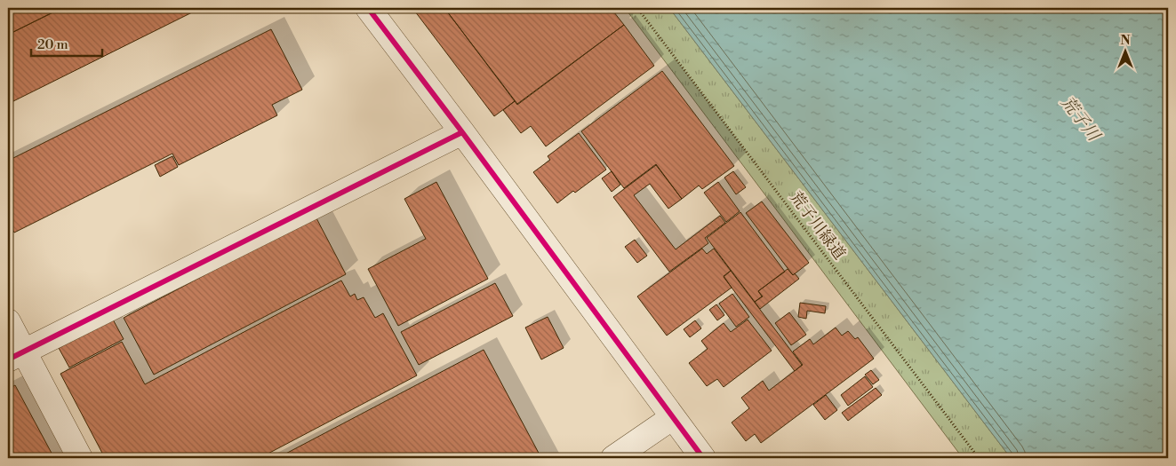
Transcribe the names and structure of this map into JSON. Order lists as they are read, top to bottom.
{
  "streets": {
    "path": ["荒子川緑道"]
  },
  "water": ["荒子川"],
  "scale_bar": "20 m",
  "north": "top"
}
